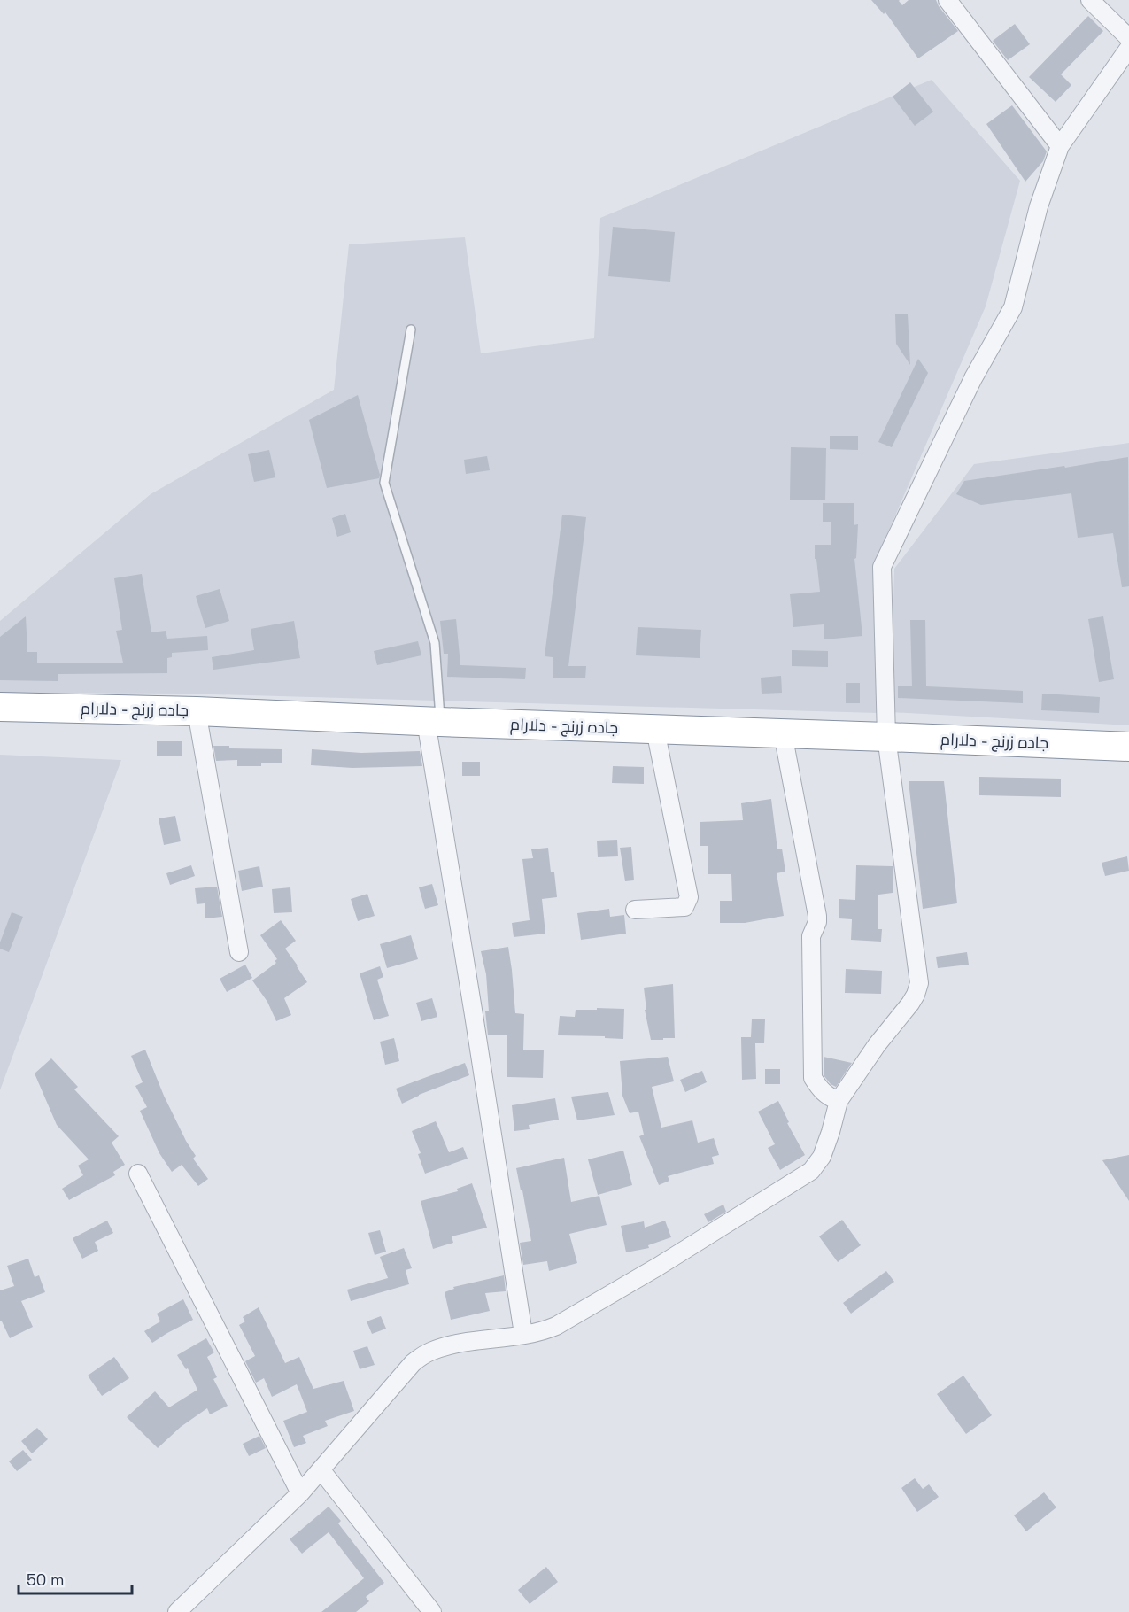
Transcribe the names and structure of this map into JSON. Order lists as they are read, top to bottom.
{
  "streets": {
    "highway": ["جاده زرنج - دلارام"]
  },
  "scale_bar": "50 m"
}
